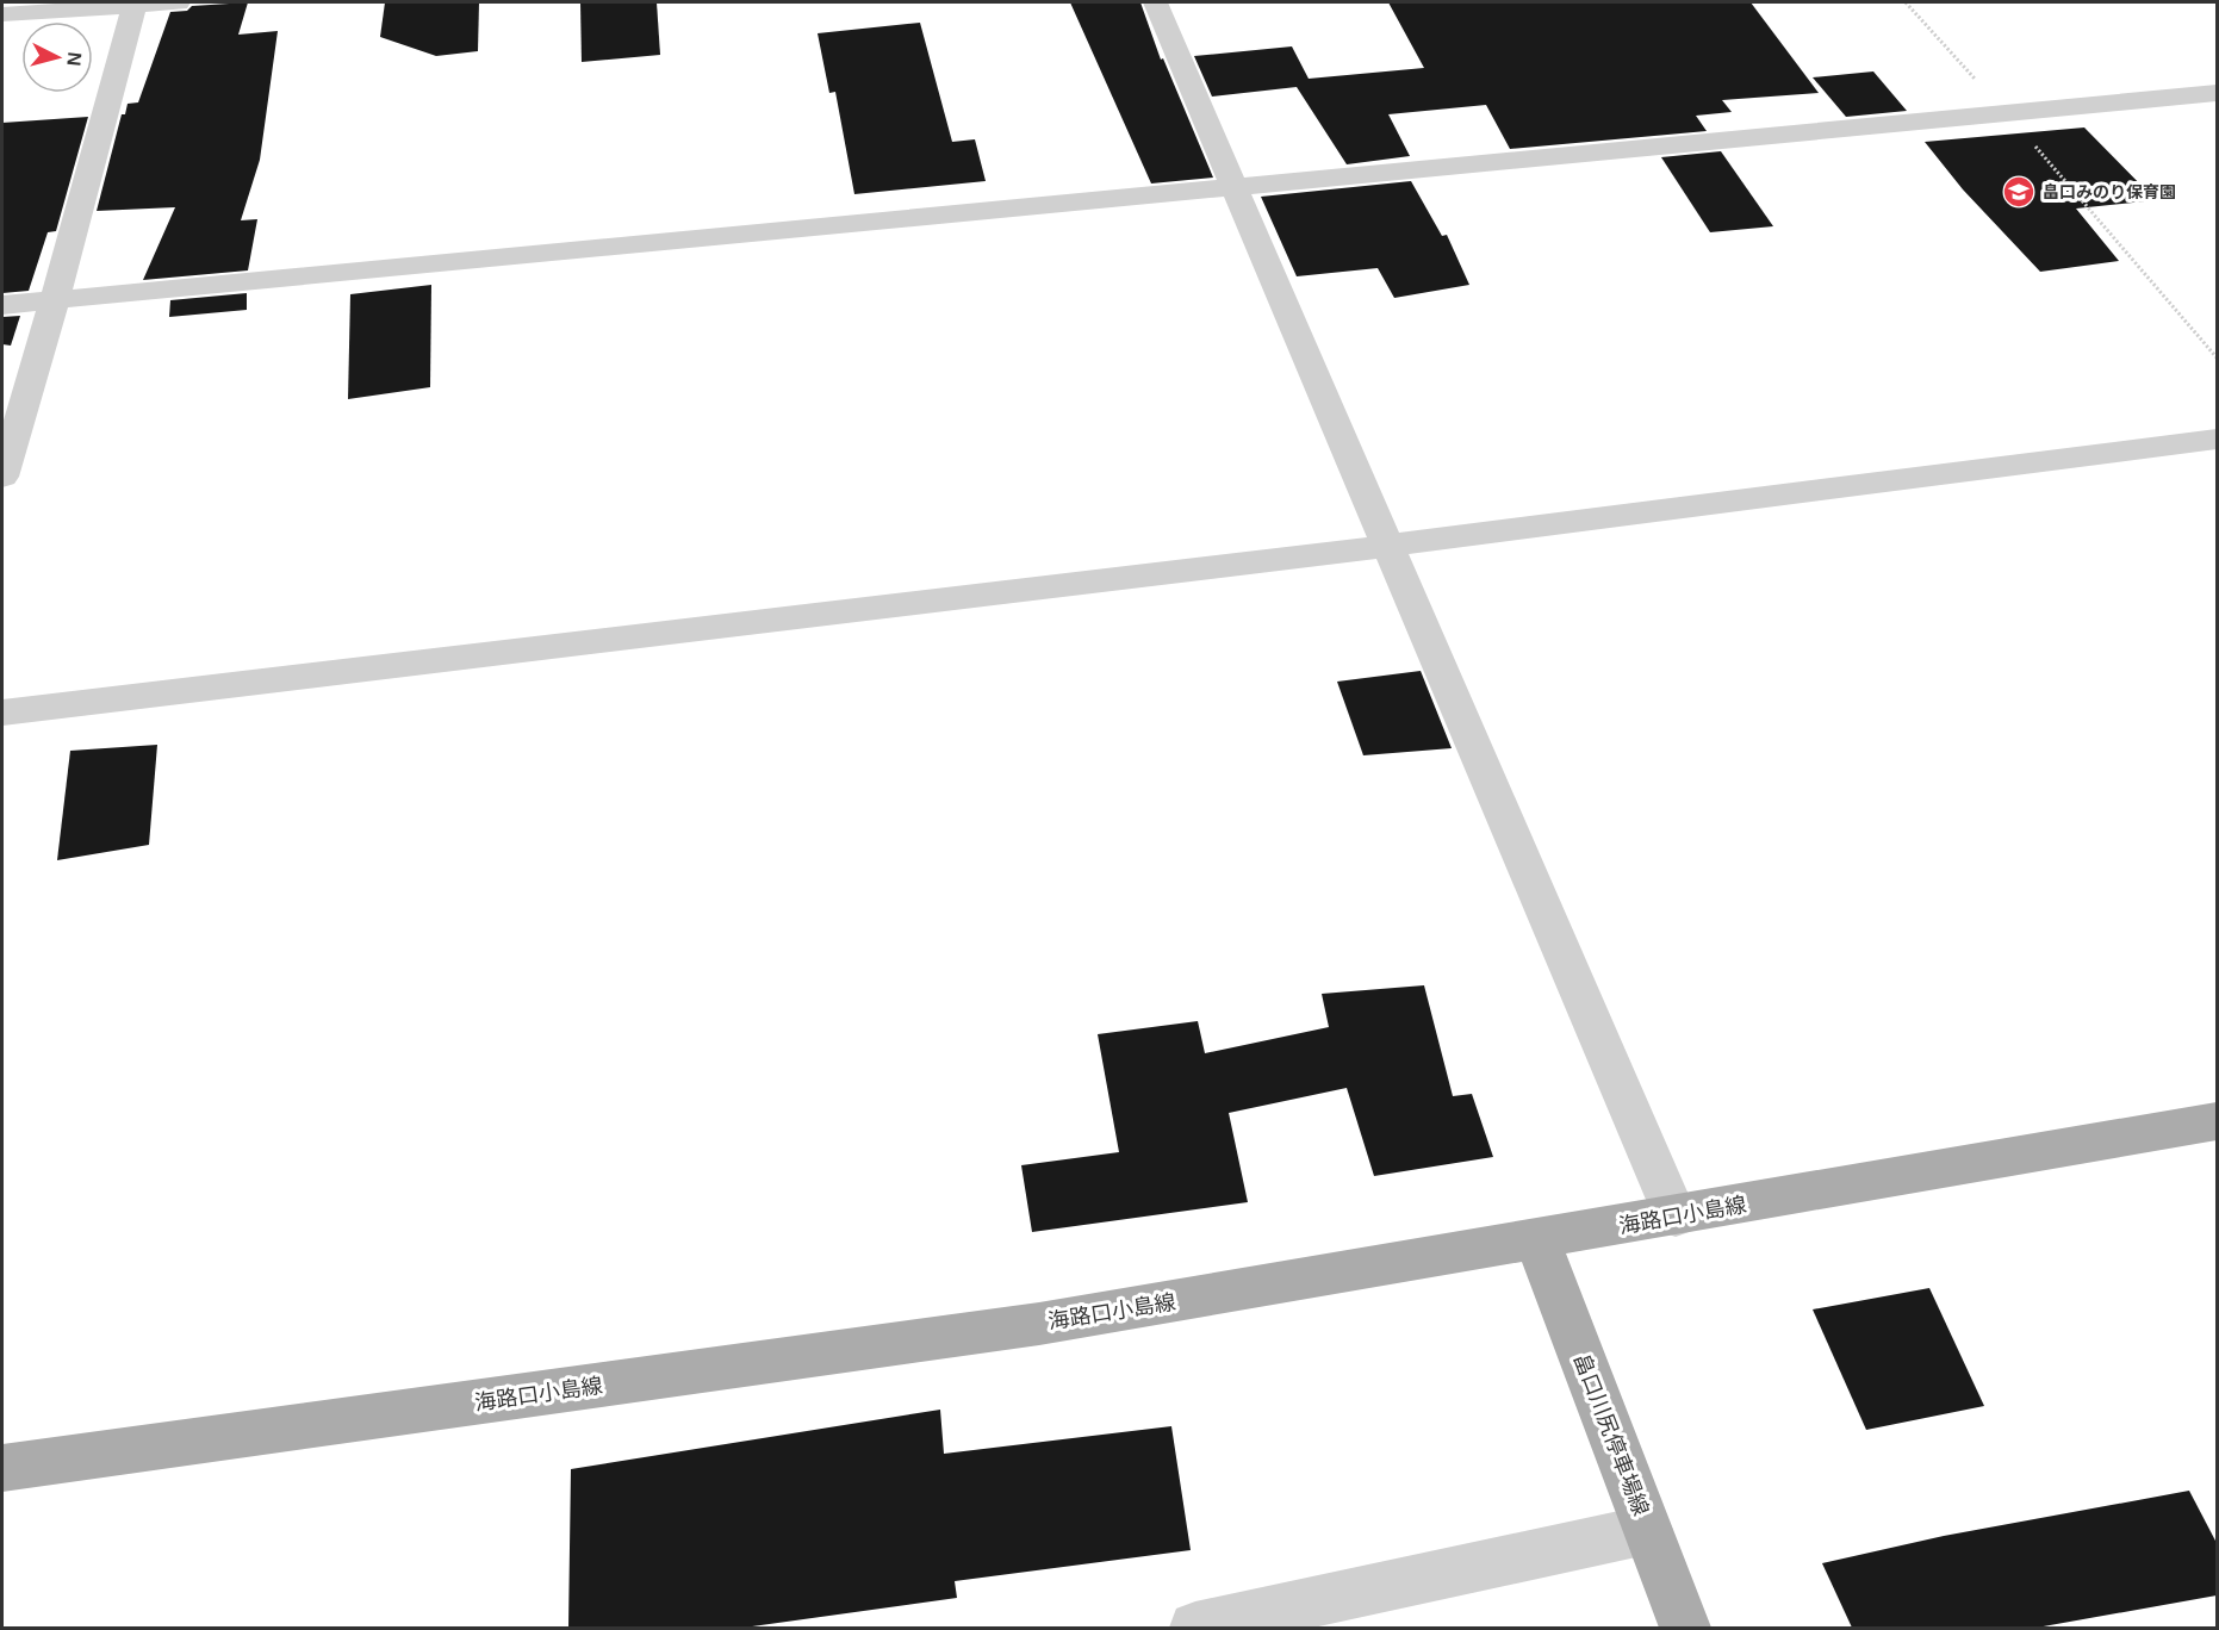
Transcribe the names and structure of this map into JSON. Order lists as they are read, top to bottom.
{
  "streets": {
    "main road": ["海路口小島線", "畠口川尻停車場線"]
  },
  "crossings": [
    ["海路口小島線", "畠口川尻停車場線"]
  ],
  "places": {
    "school or university": ["畠口みのり保育園"]
  },
  "north": "right"
}
